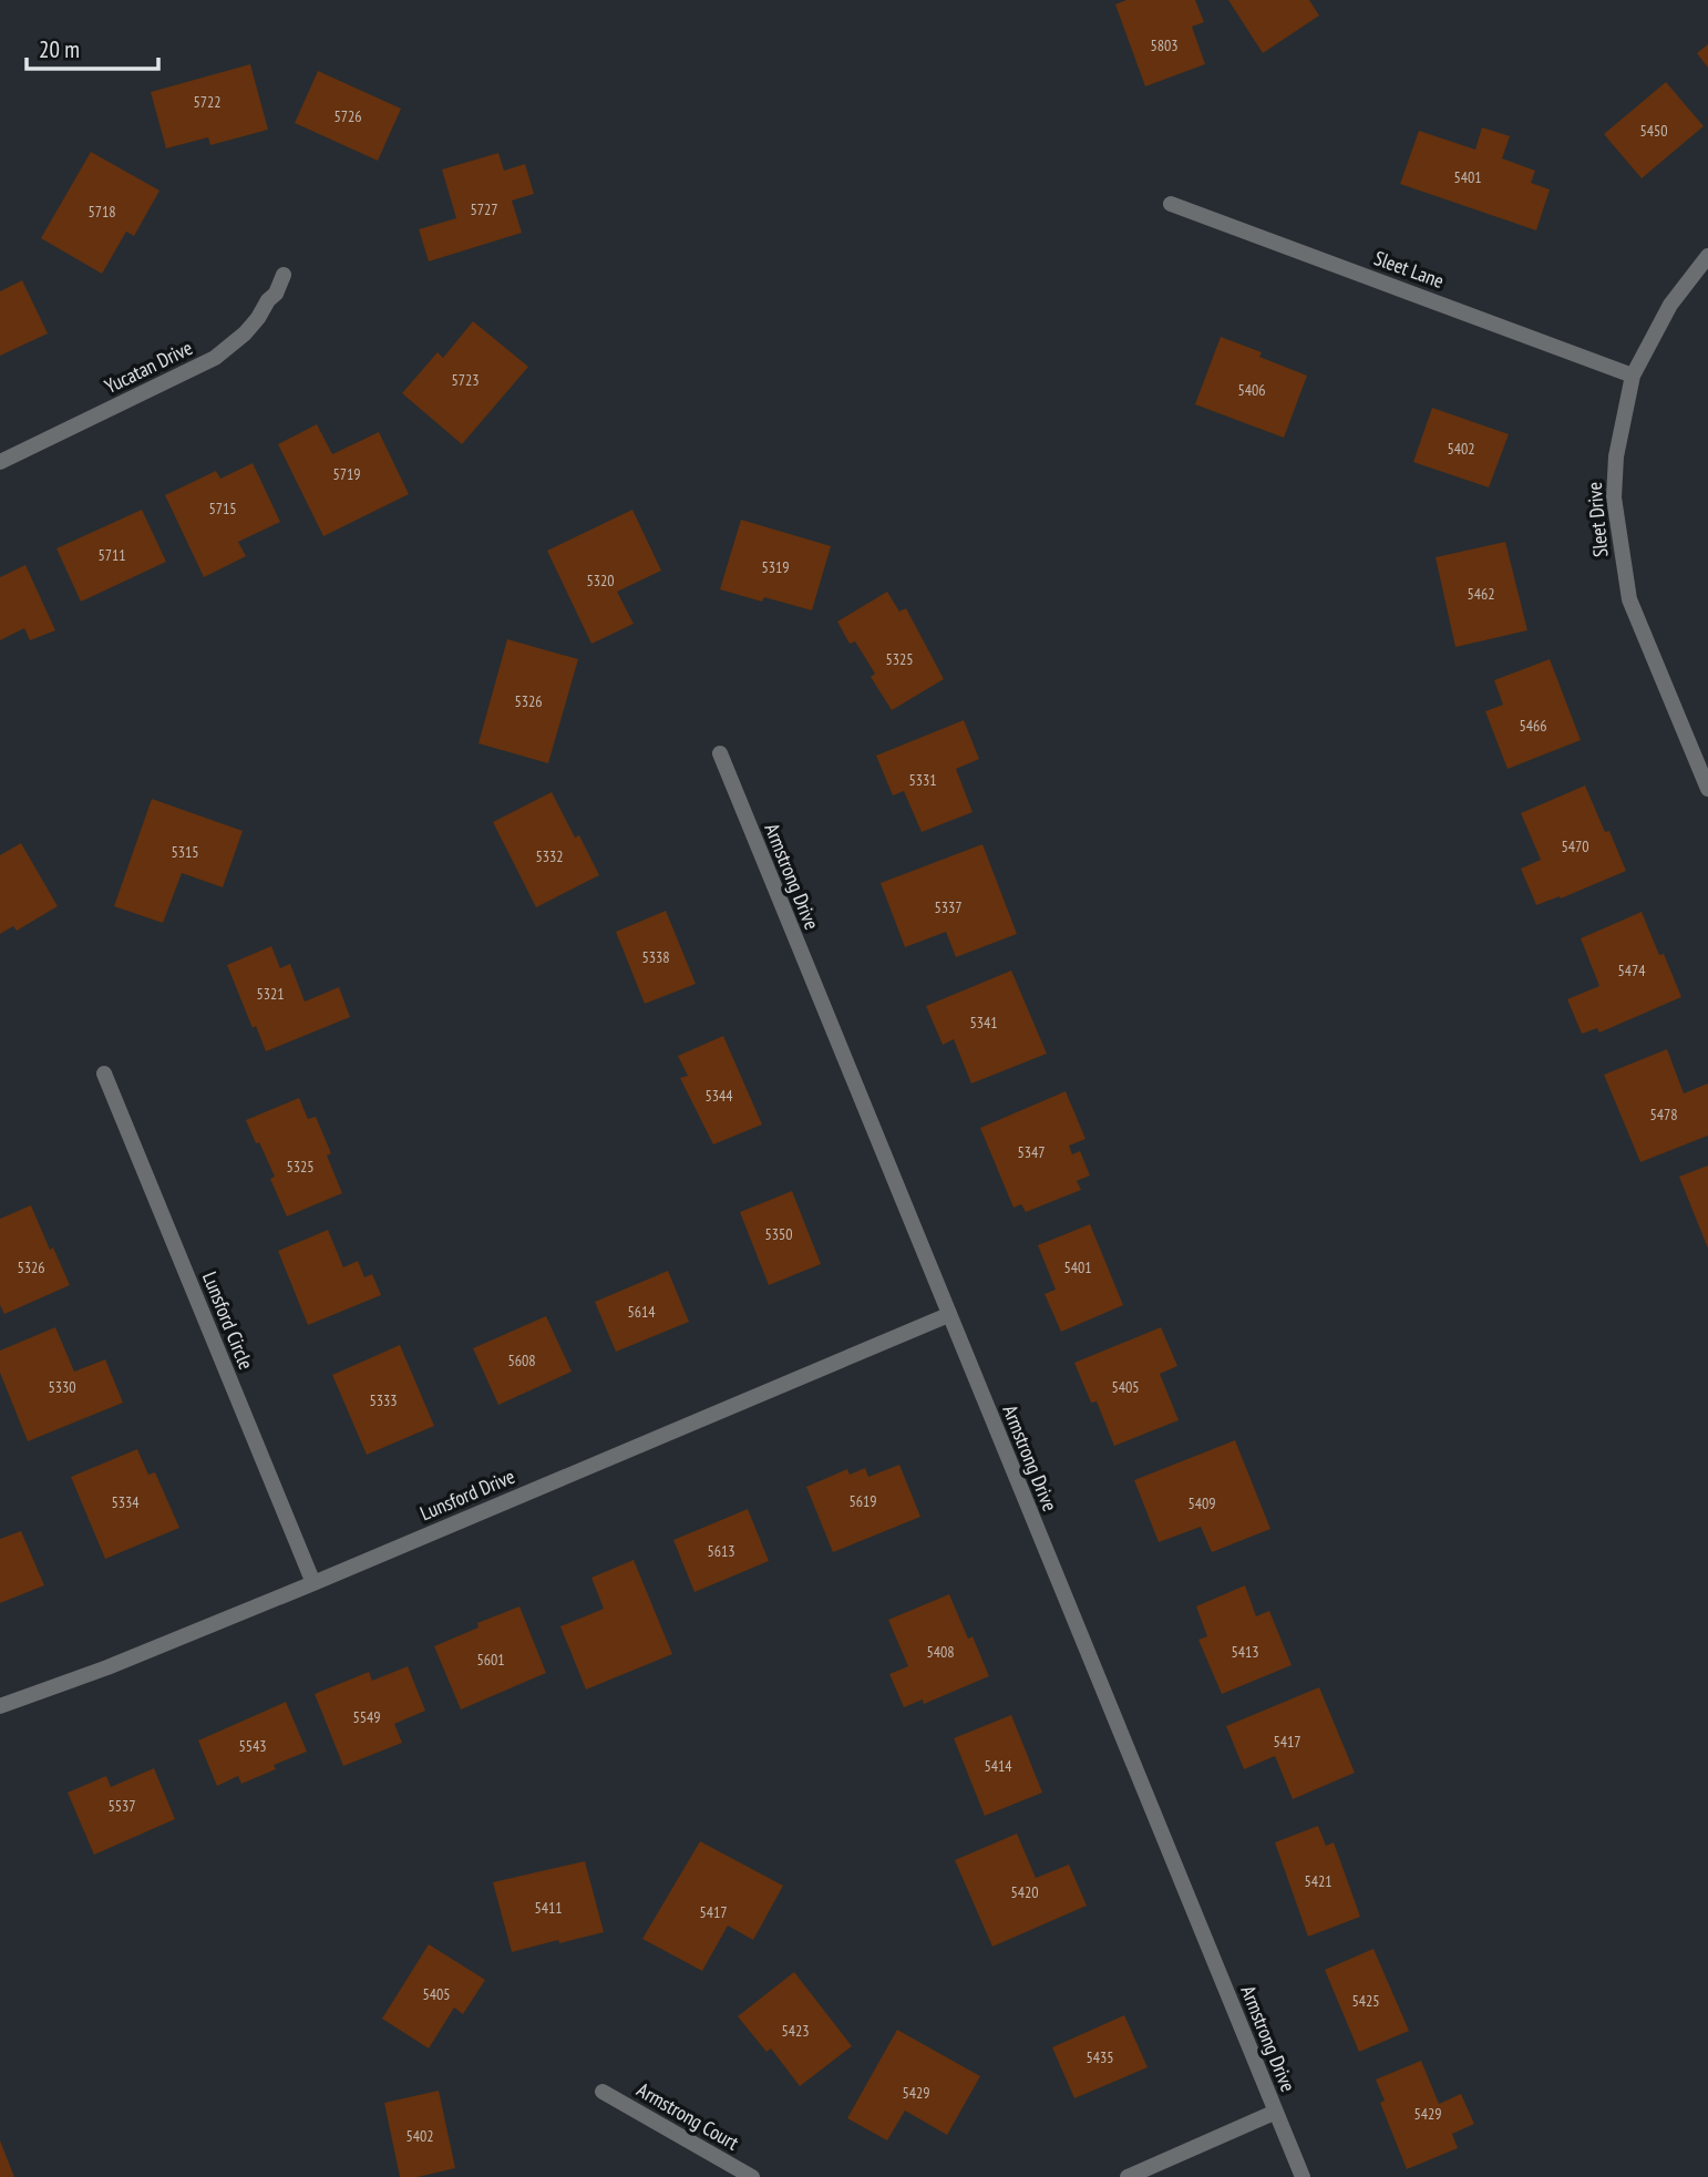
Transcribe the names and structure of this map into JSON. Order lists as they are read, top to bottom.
{
  "streets": {
    "street": [
      "Sleet Lane",
      "Yucatan Drive",
      "Sleet Drive",
      "Armstrong Drive",
      "Lunsford Circle",
      "Lunsford Drive",
      "Armstrong Court"
    ]
  },
  "crossings": [
    ["Sleet Lane", "Sleet Drive"],
    ["Armstrong Drive", "Lunsford Drive"],
    ["Lunsford Circle", "Lunsford Drive"]
  ],
  "house_numbers": [
    "5803",
    "5722",
    "5726",
    "5450",
    "5401",
    "5727",
    "5718",
    "5723",
    "5406",
    "5402",
    "5719",
    "5715",
    "5711",
    "5319",
    "5320",
    "5462",
    "5325",
    "5326",
    "5466",
    "5331",
    "5470",
    "5315",
    "5332",
    "5337",
    "5338",
    "5474",
    "5321",
    "5341",
    "5344",
    "5478",
    "5347",
    "5325",
    "5350",
    "5326",
    "5401",
    "5614",
    "5608",
    "5330",
    "5405",
    "5333",
    "5619",
    "5334",
    "5409",
    "5613",
    "5408",
    "5413",
    "5601",
    "5549",
    "5417",
    "5543",
    "5414",
    "5537",
    "5421",
    "5420",
    "5411",
    "5417",
    "5405",
    "5425",
    "5423",
    "5435",
    "5429",
    "5429",
    "5402"
  ],
  "scale_bar": "20 m"
}
